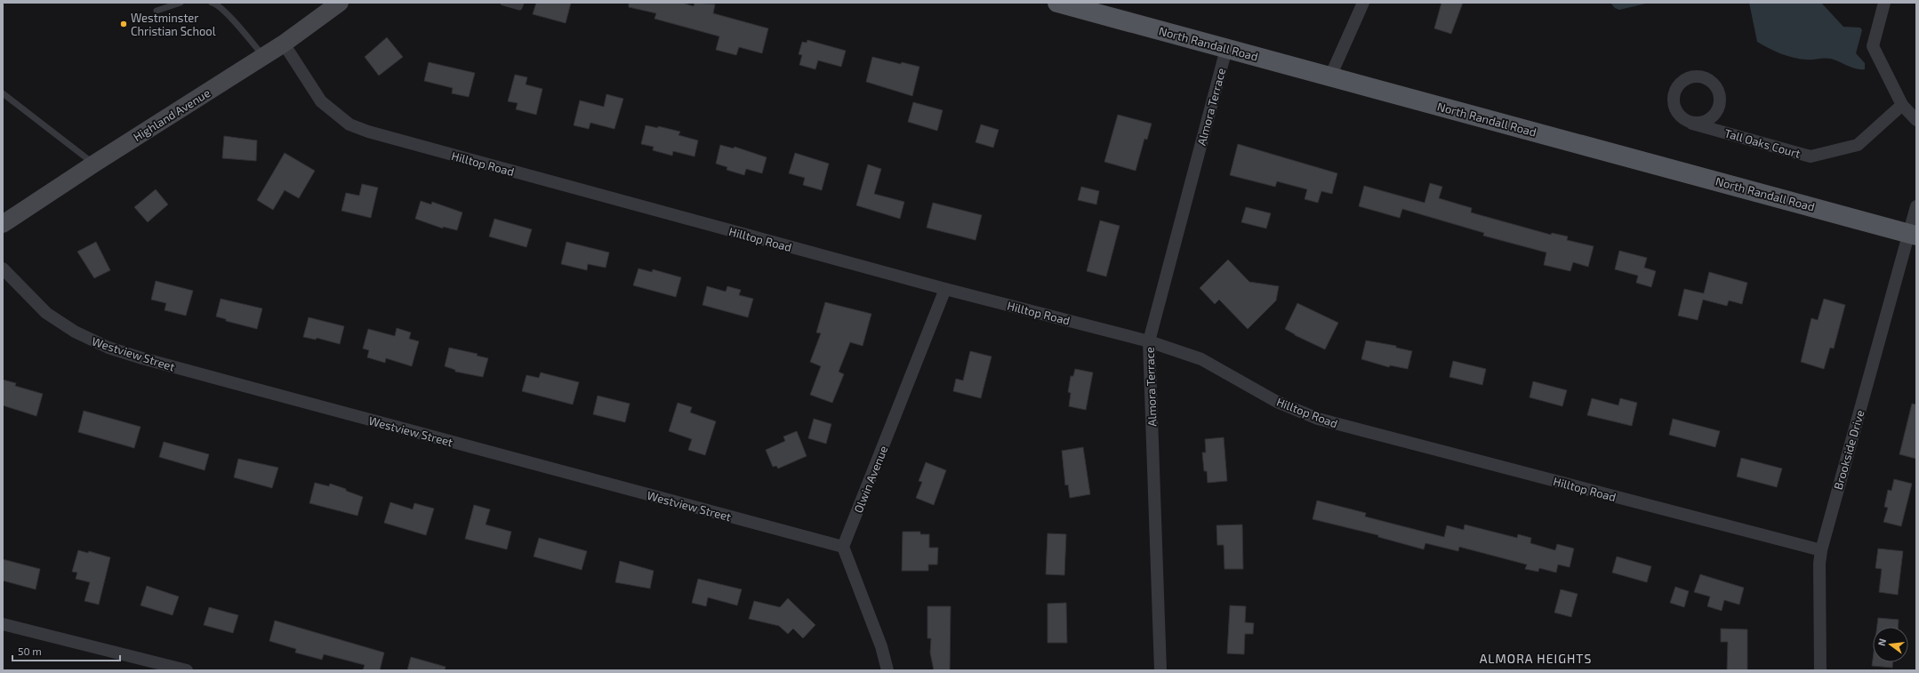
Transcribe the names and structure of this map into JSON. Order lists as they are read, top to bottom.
{
  "streets": {
    "main road": ["North Randall Road", "Highland Avenue"],
    "street": [
      "Almora Terrace",
      "Tall Oaks Court",
      "Hilltop Road",
      "Westview Street",
      "Brookside Drive",
      "Olwin Avenue"
    ]
  },
  "crossings": [
    ["North Randall Road", "Almora Terrace"],
    ["North Randall Road", "Brookside Drive"],
    ["Almora Terrace", "Hilltop Road"],
    ["Highland Avenue", "Hilltop Road"],
    ["Hilltop Road", "Brookside Drive"],
    ["Hilltop Road", "Olwin Avenue"],
    ["Westview Street", "Olwin Avenue"]
  ],
  "districts": ["ALMORA HEIGHTS"],
  "places": ["Westminster Christian School"],
  "scale_bar": "50 m",
  "north": "left"
}
